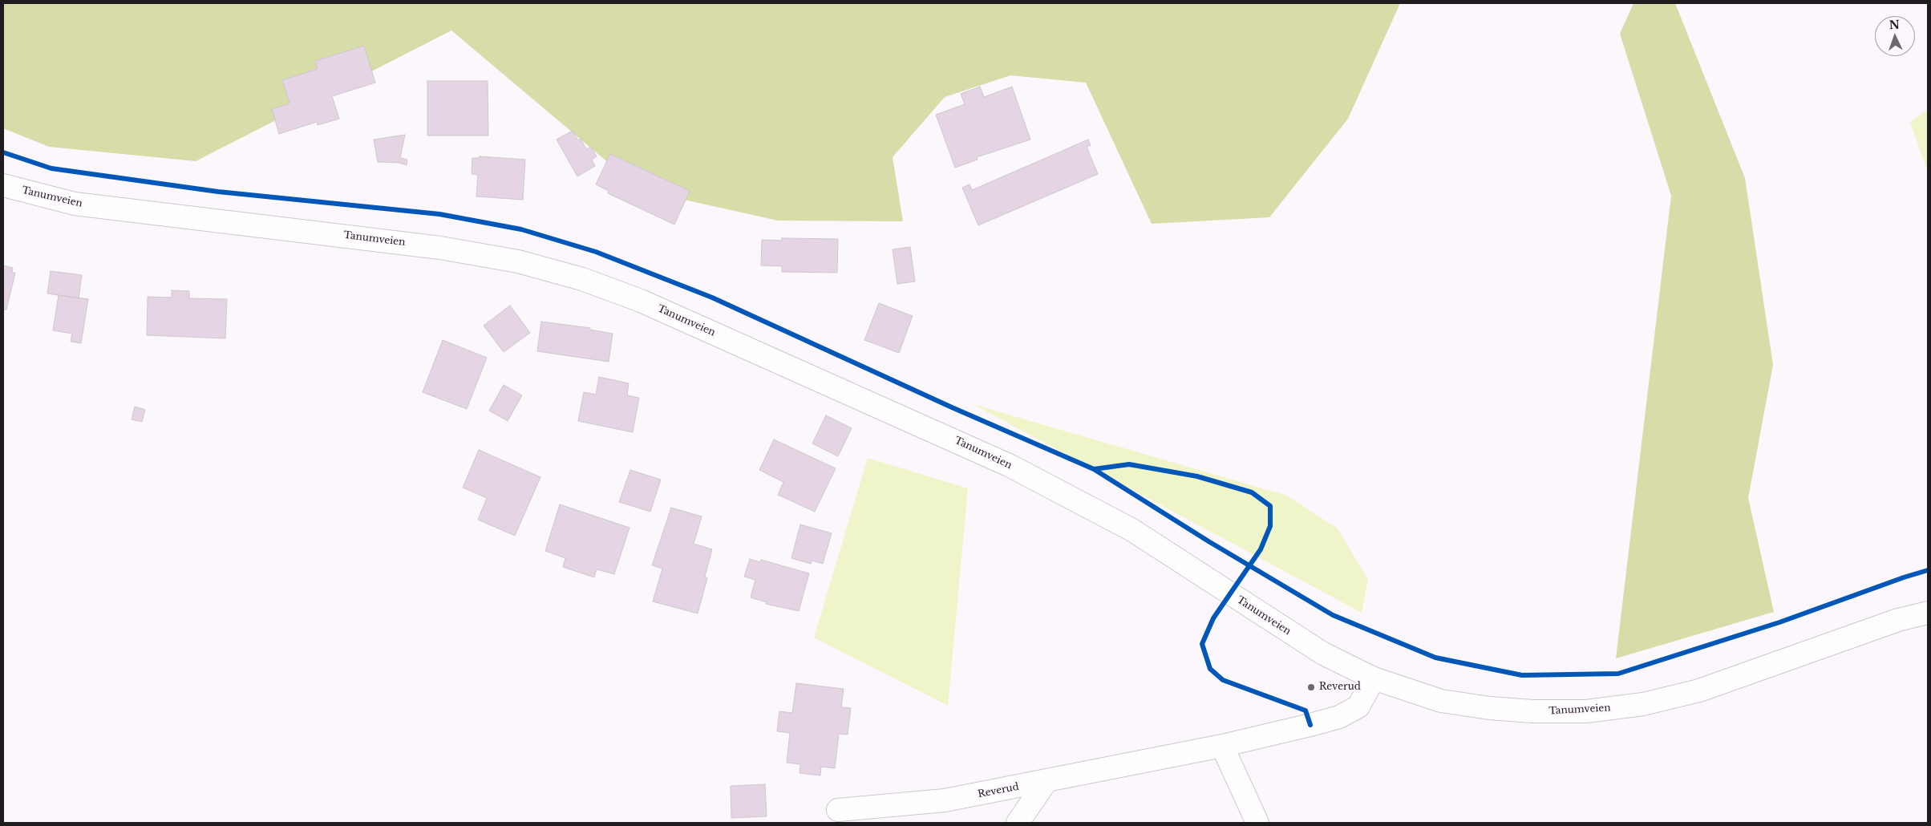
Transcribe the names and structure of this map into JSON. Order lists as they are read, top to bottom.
{
  "streets": {
    "main road": ["Tanumveien", "Reverud"]
  },
  "crossings": [
    ["Tanumveien", "Reverud"]
  ],
  "places": ["Reverud"],
  "north": "top"
}
